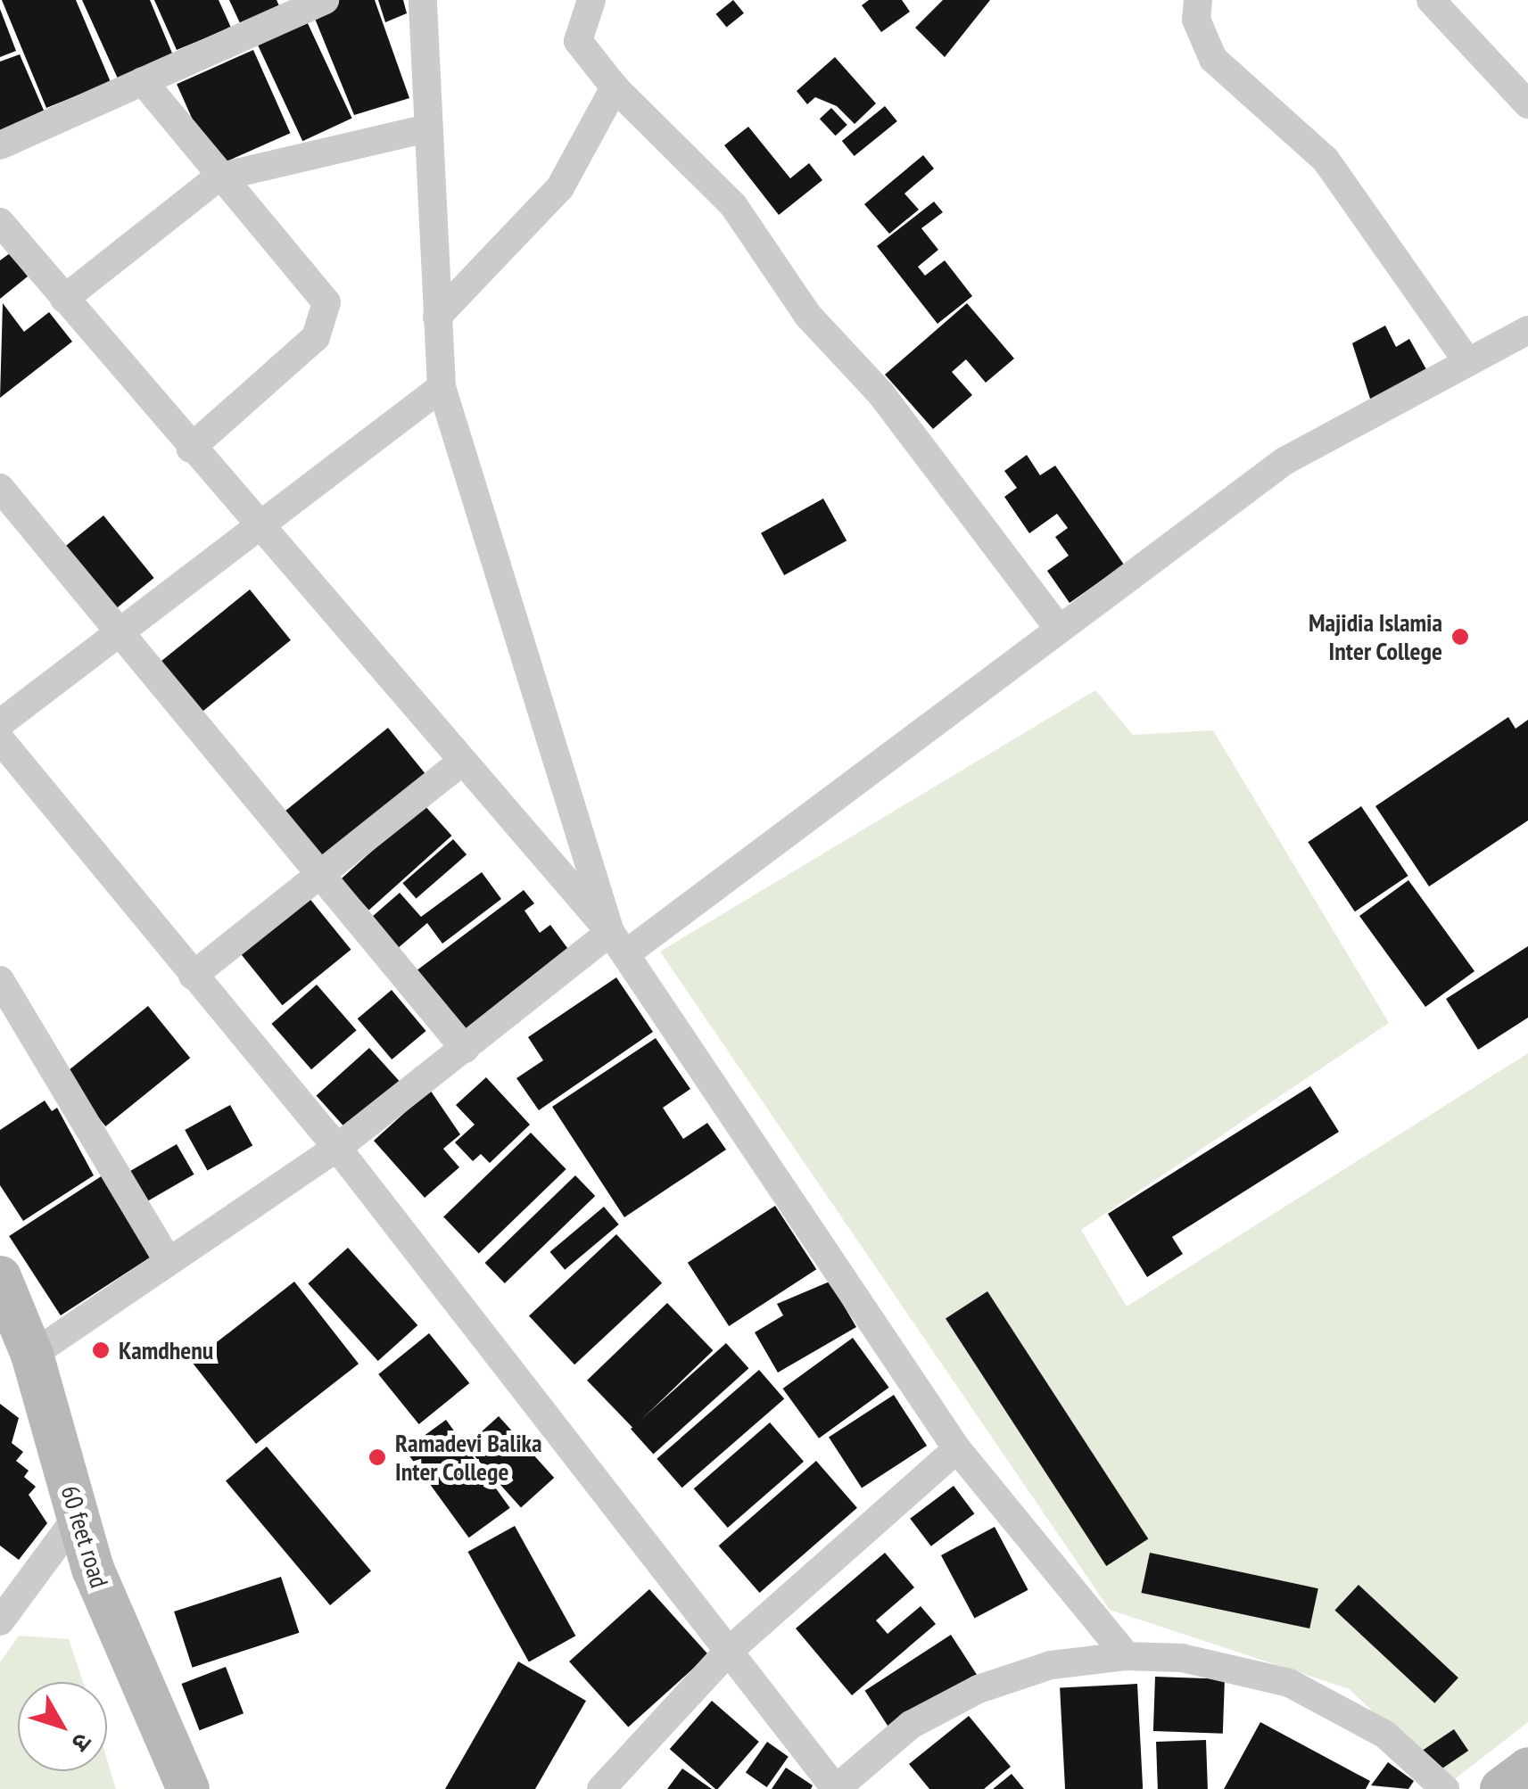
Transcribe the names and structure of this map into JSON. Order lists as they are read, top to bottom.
{
  "streets": {
    "street": ["60 feet road"]
  },
  "places": ["Majidia Islamia Inter College", "Kamdhenu", "Ramadevi Balika Inter College"],
  "north": "bottom right"
}
